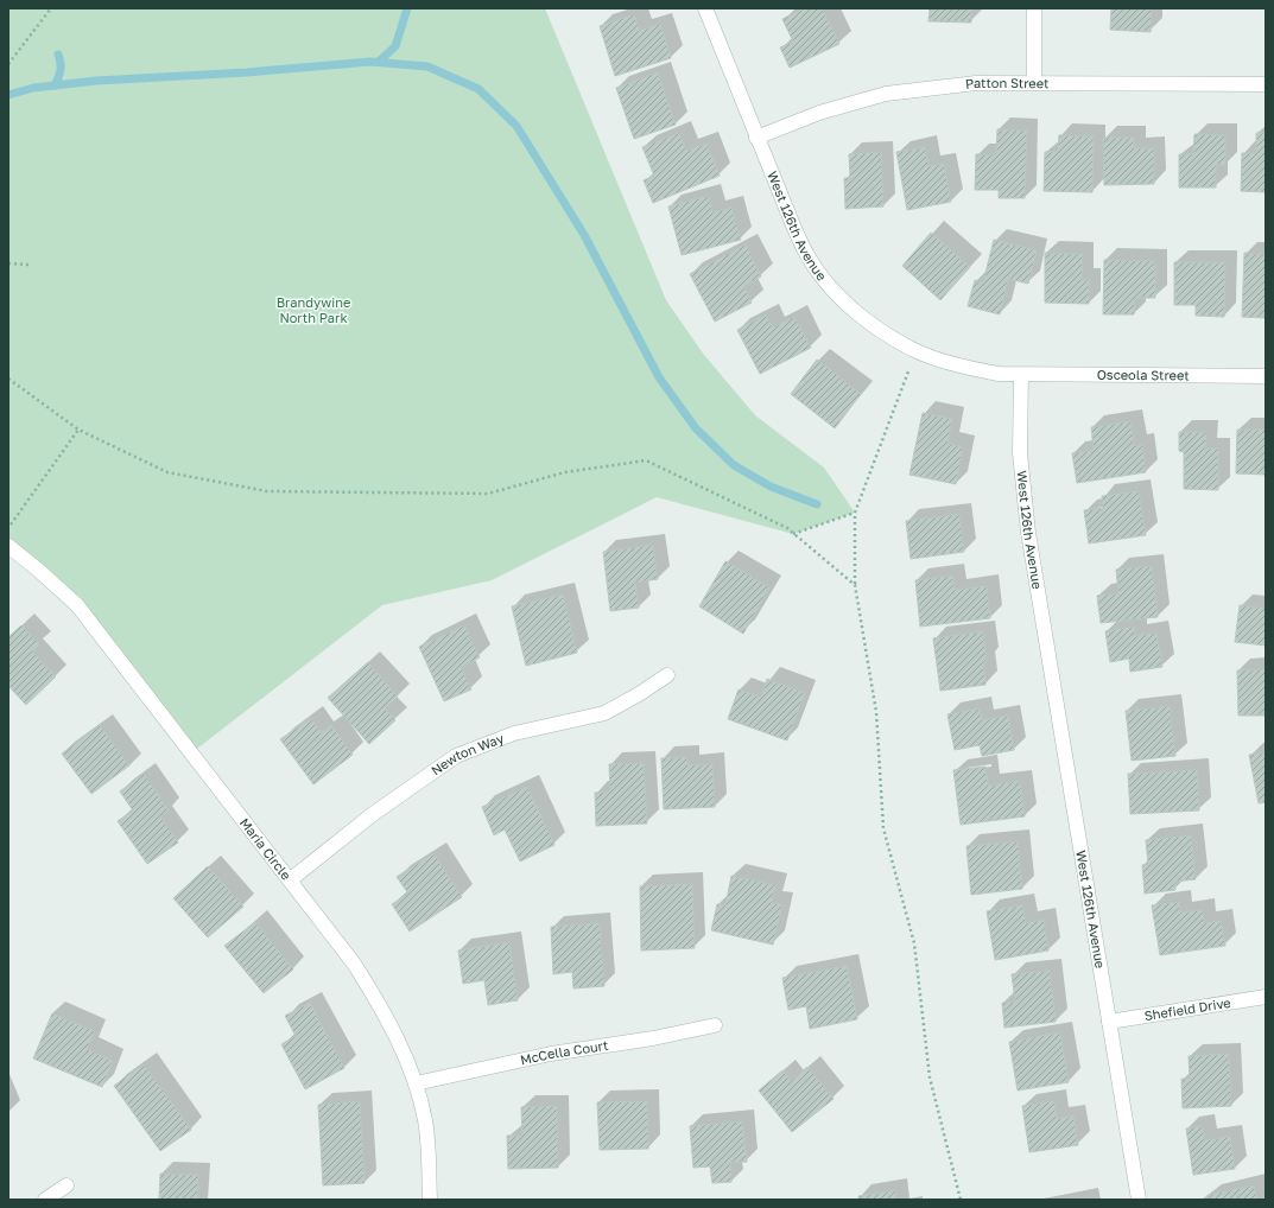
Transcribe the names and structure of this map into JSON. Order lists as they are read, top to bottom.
{
  "streets": {
    "street": [
      "Patton Street",
      "West 126th Avenue",
      "Osceola Street",
      "Newton Way",
      "Maria Circle",
      "Shefield Drive",
      "McCella Court"
    ]
  },
  "crossings": [
    ["Patton Street", "West 126th Avenue"],
    ["West 126th Avenue", "Osceola Street"],
    ["West 126th Avenue", "Shefield Drive"],
    ["Newton Way", "Maria Circle"],
    ["Maria Circle", "McCella Court"]
  ],
  "parks": ["Brandywine North Park"]
}
